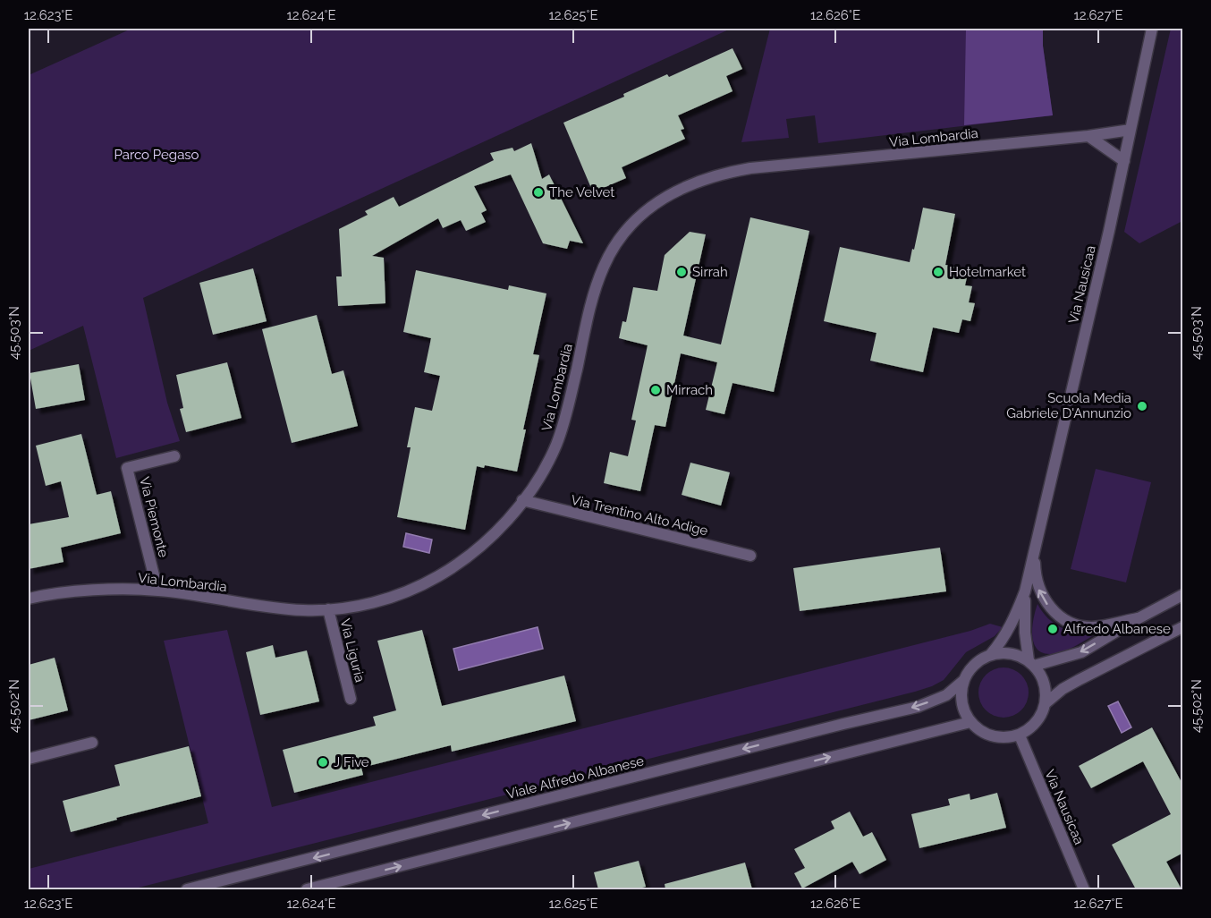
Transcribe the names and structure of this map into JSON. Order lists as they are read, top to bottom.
{
  "streets": {
    "street": [
      "Via Lombardia",
      "Via Nausicaa",
      "Via Trentino Alto Adige",
      "Via Piemonte",
      "Via Liguria",
      "Viale Alfredo Albanese"
    ]
  },
  "crossings": [
    ["Via Lombardia", "Via Nausicaa"],
    ["Via Lombardia", "Via Trentino Alto Adige"],
    ["Via Lombardia", "Via Piemonte"],
    ["Via Lombardia", "Via Liguria"],
    ["Via Nausicaa", "Viale Alfredo Albanese"]
  ],
  "parks": ["Parco Pegaso"],
  "places": [
    "The Velvet",
    "Sirrah",
    "Hotelmarket",
    "Mirrach",
    "Scuola Media Gabriele D'Annunzio",
    "Alfredo Albanese",
    "J Five"
  ],
  "coordinates": [
    "12.623°E",
    "12.624°E",
    "12.625°E",
    "12.626°E",
    "12.627°E",
    "45.503°N",
    "45.502°N"
  ]
}
